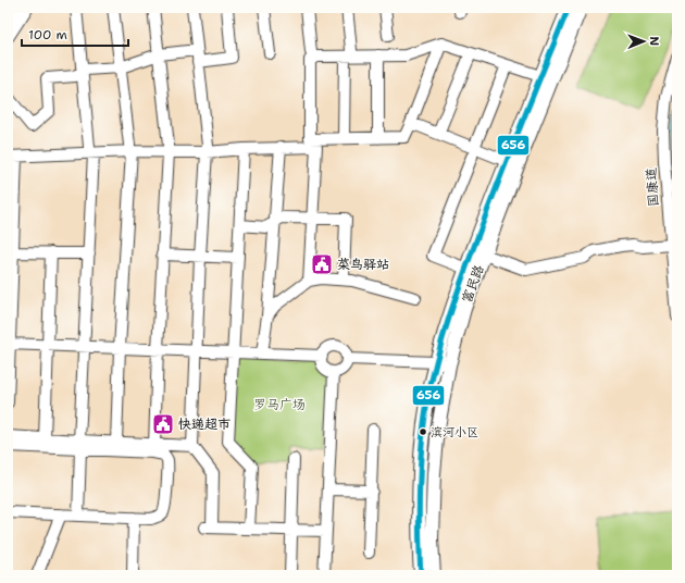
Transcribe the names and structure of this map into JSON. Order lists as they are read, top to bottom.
{
  "streets": {
    "main road": ["富民路"],
    "street": ["国康道"]
  },
  "parks": ["罗马广场"],
  "places": {
    "public building": ["菜鸟驿站", "快递超市"],
    "other": ["滨河小区"]
  },
  "lines": ["transit line 656"],
  "scale_bar": "100 m",
  "north": "right"
}
